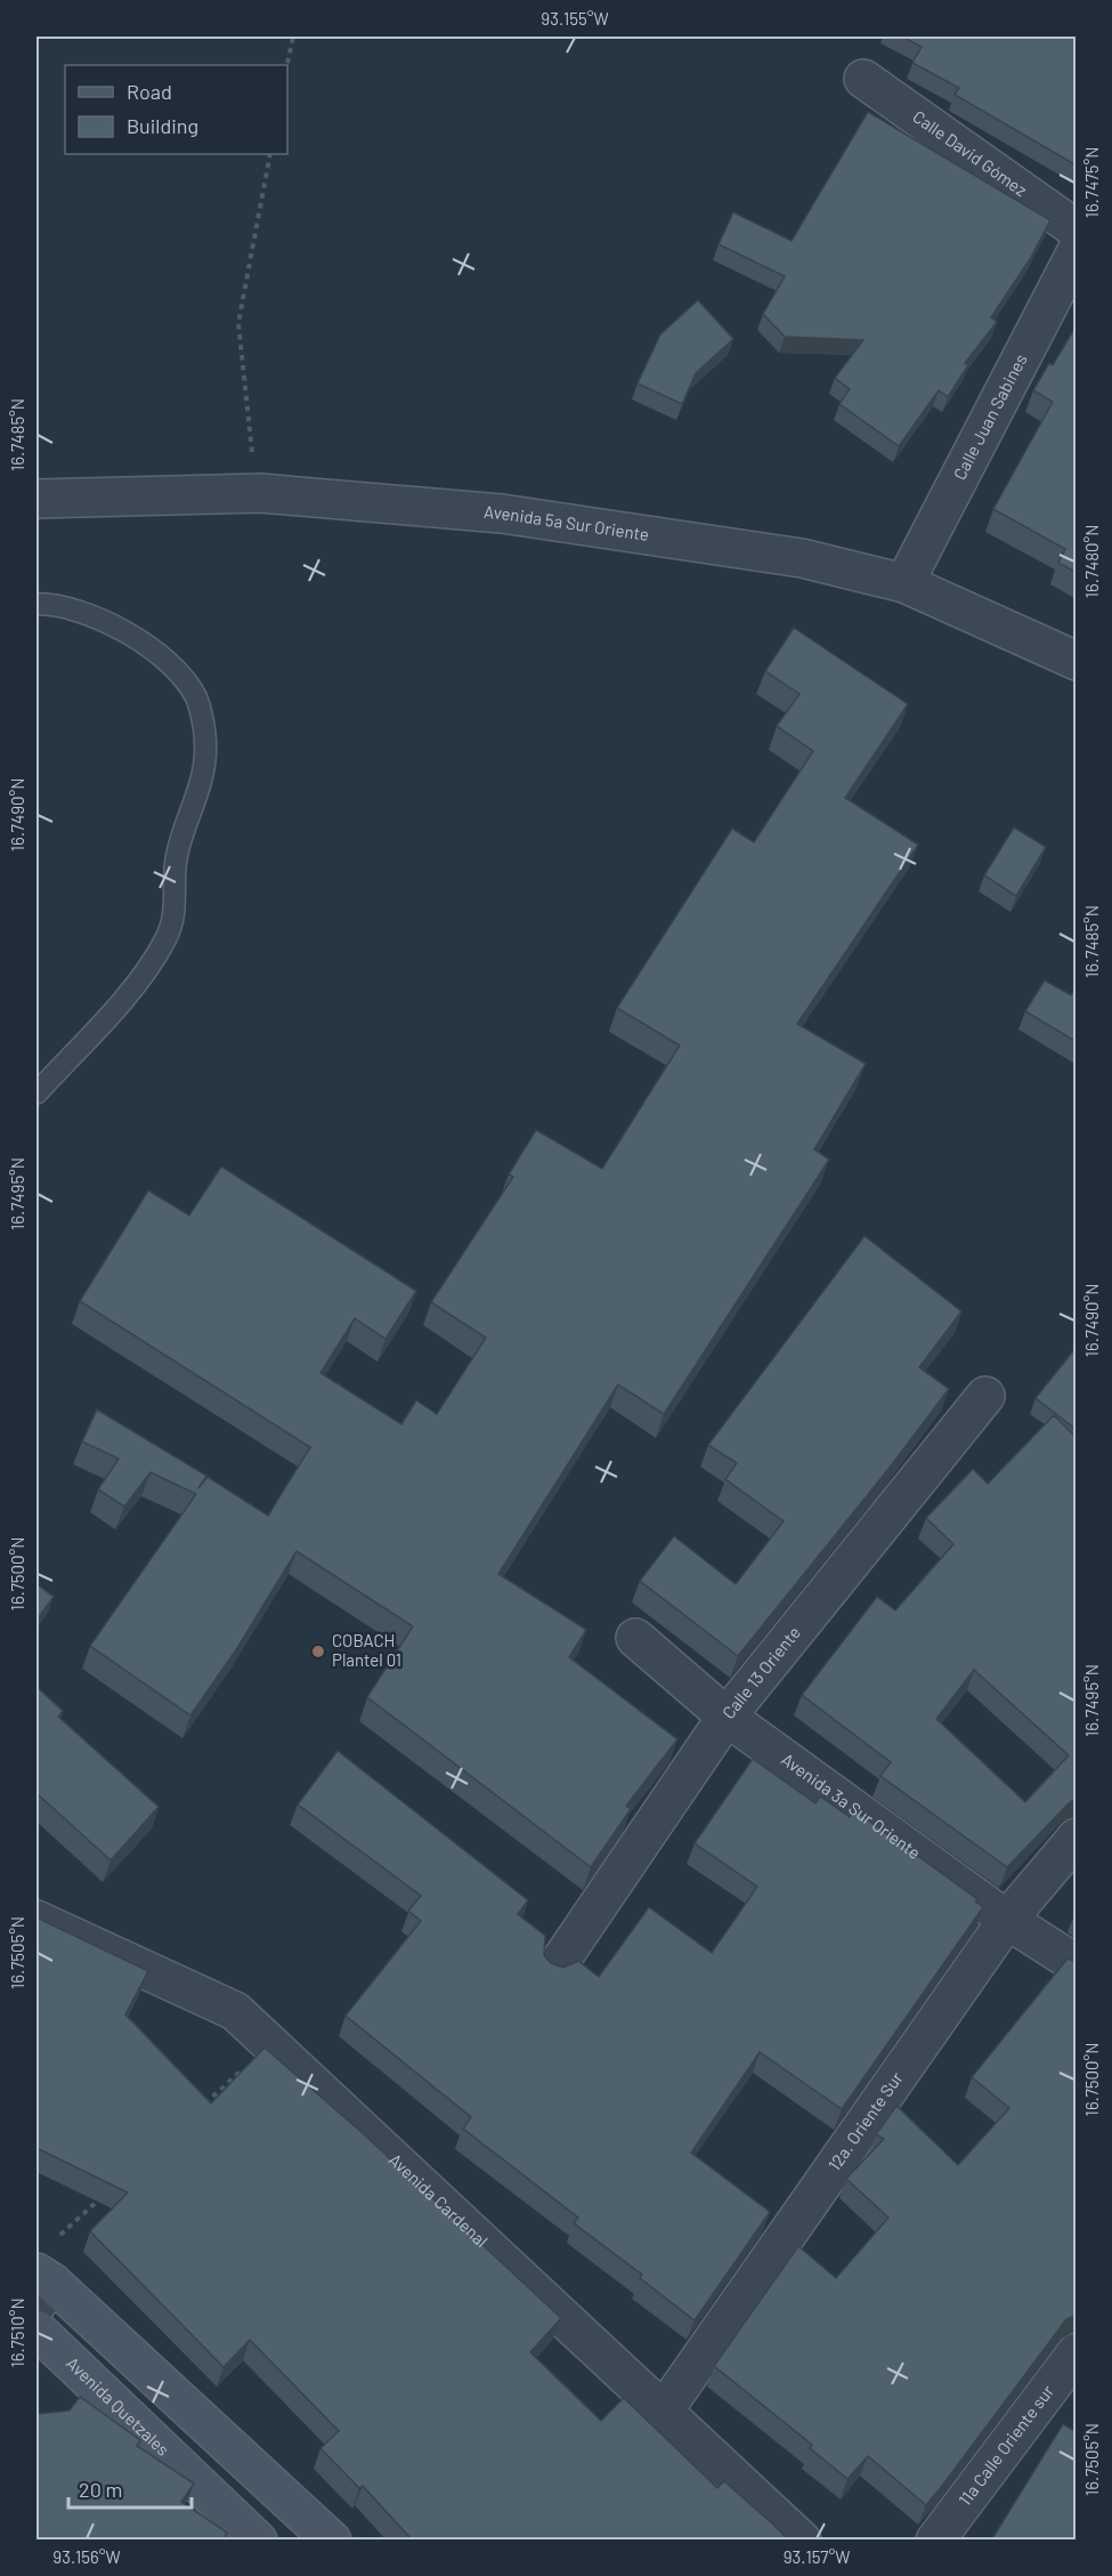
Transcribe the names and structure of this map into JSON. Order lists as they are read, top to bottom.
{
  "streets": {
    "main road": ["Avenida Quetzales"],
    "street": [
      "Calle David Gómez",
      "Calle Juan Sabines",
      "Avenida 5a Sur Oriente",
      "Calle 13 Oriente",
      "Avenida 3a Sur Oriente",
      "12a. Oriente Sur",
      "Avenida Cardenal",
      "11a Calle Oriente sur"
    ]
  },
  "crossings": [
    ["Calle Juan Sabines", "Avenida 5a Sur Oriente"],
    ["Calle 13 Oriente", "Avenida 3a Sur Oriente"],
    ["Avenida 3a Sur Oriente", "12a. Oriente Sur"],
    ["12a. Oriente Sur", "Avenida Cardenal"]
  ],
  "places": ["COBACH Plantel 01"],
  "legend": ["Road", "Building"],
  "scale_bar": "20 m",
  "coordinates": [
    "93.155°W",
    "16.7475°N",
    "16.7485°N",
    "16.7480°N",
    "16.7490°N",
    "16.7495°N",
    "16.7500°N",
    "16.7505°N",
    "16.7510°N",
    "93.156°W",
    "93.157°W"
  ]
}
